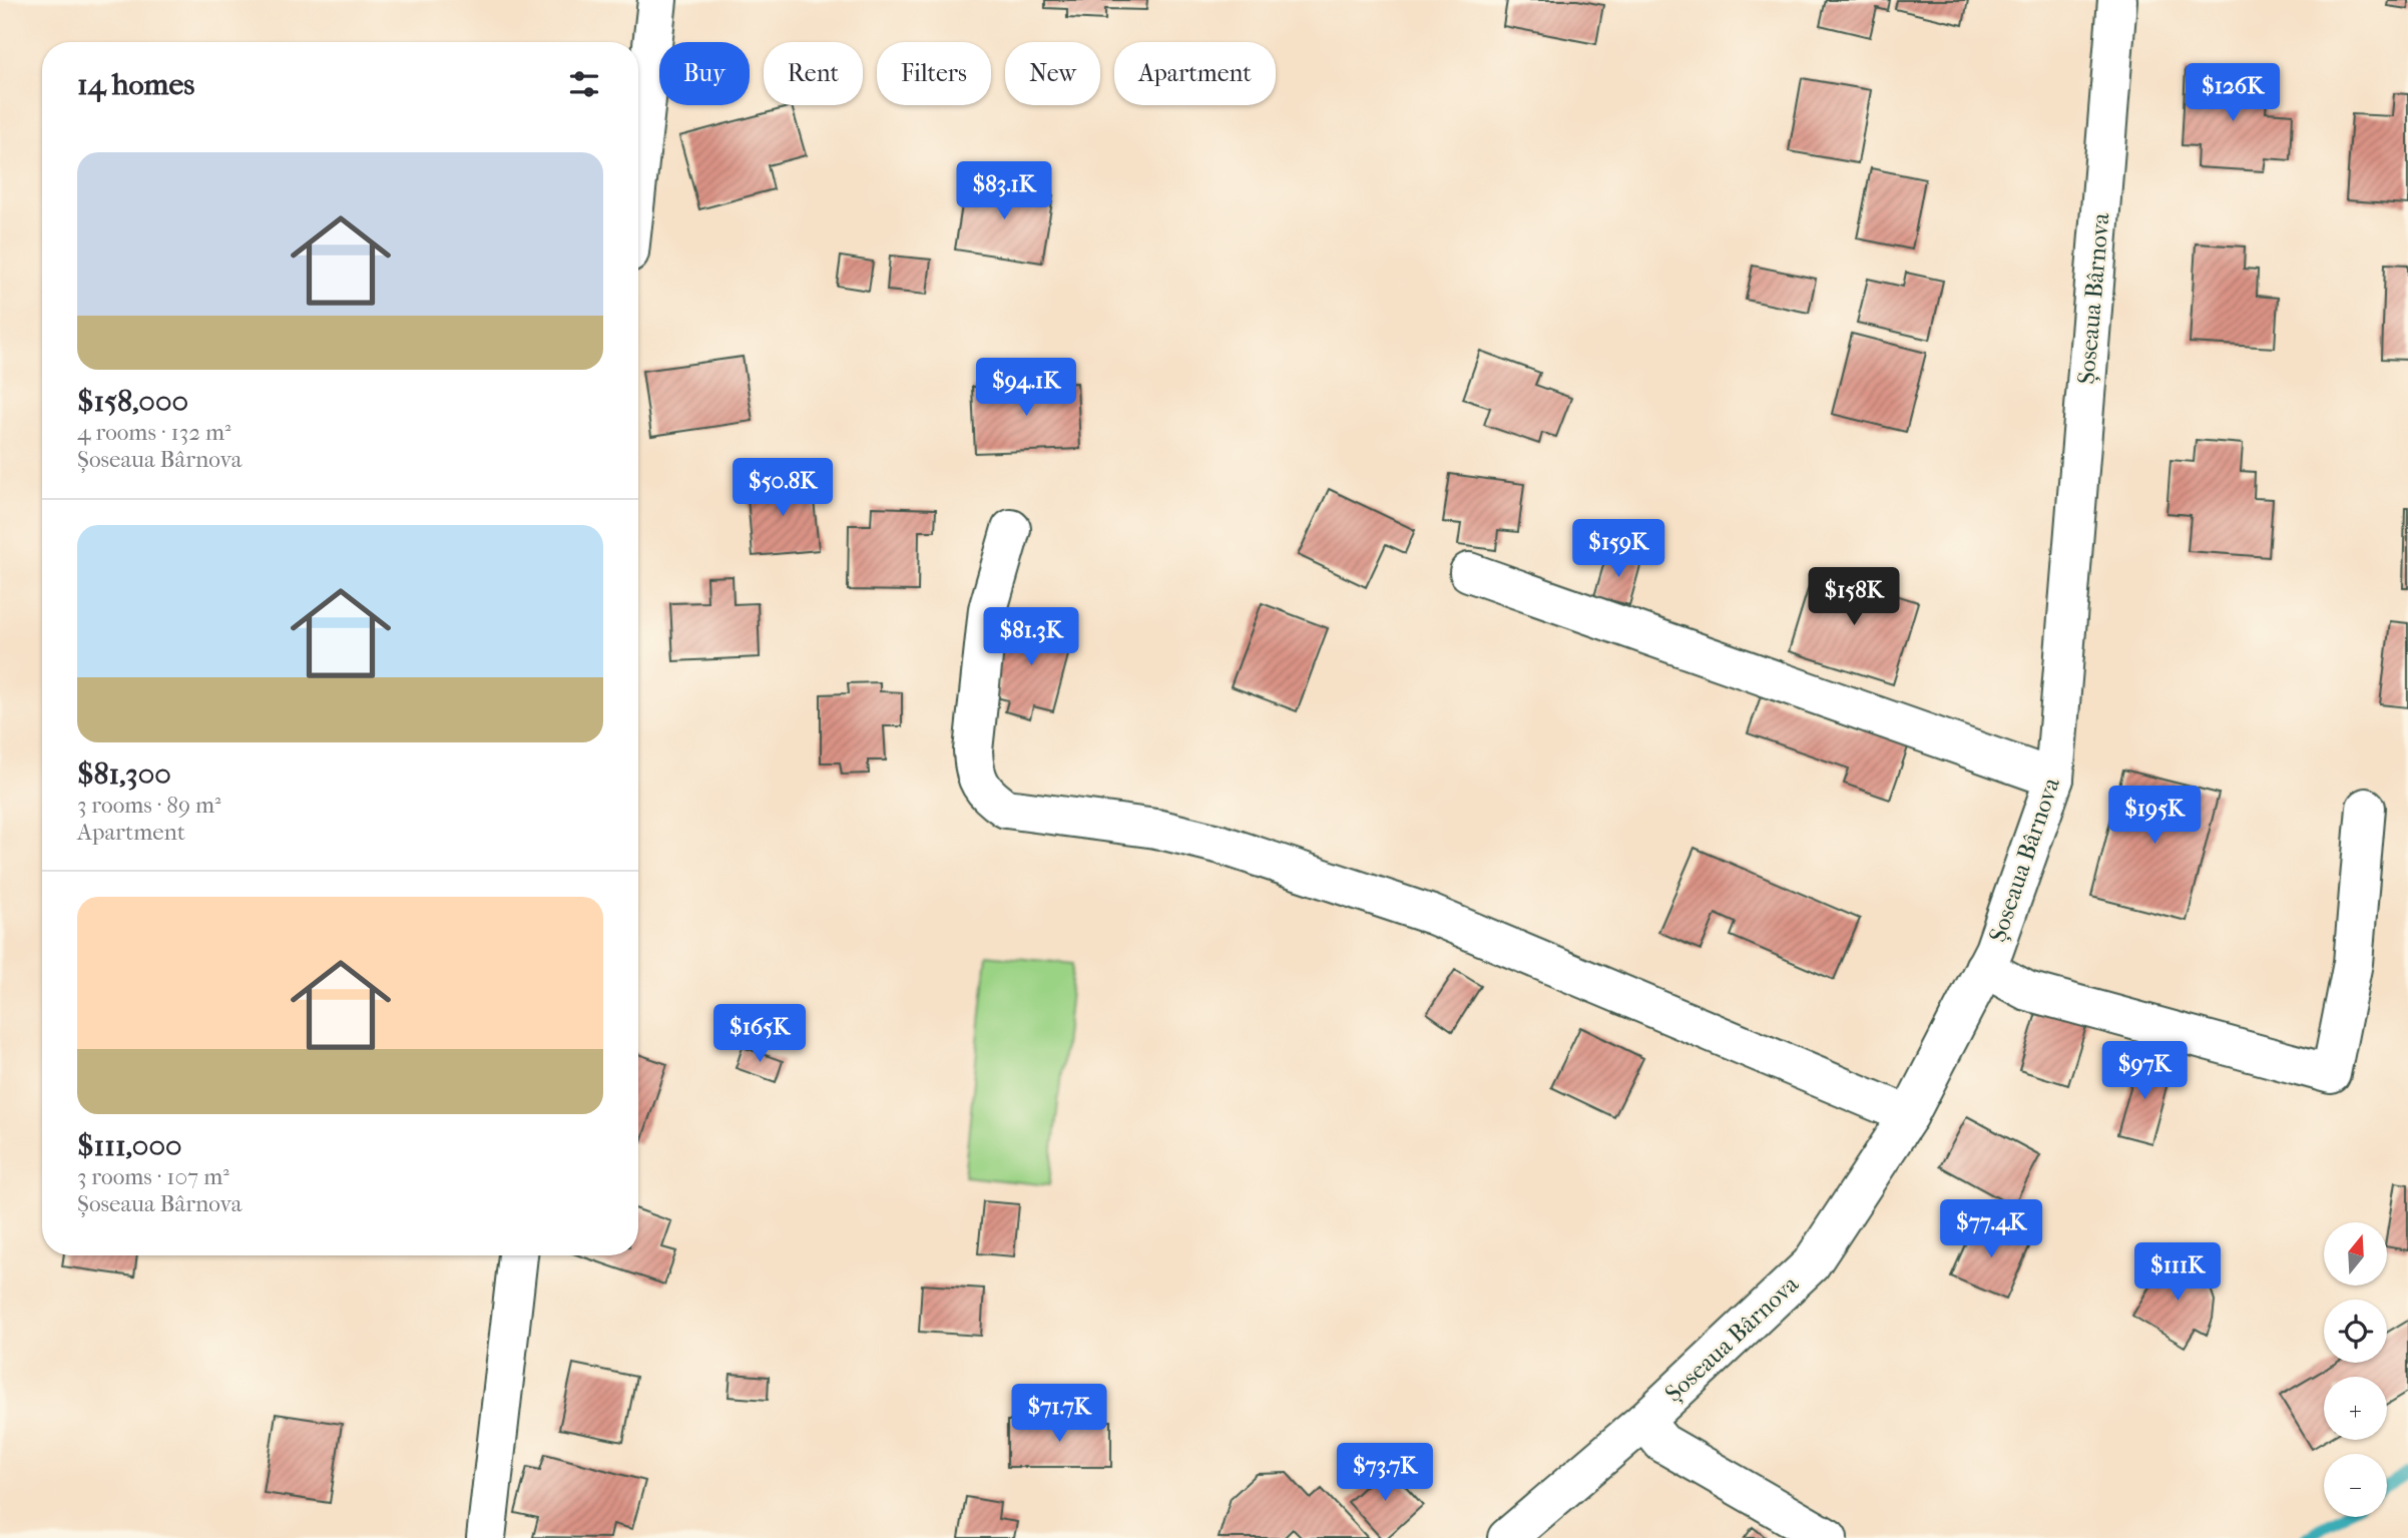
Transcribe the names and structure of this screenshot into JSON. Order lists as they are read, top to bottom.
{
  "streets": {
    "street": ["Șoseaua Bârnova"]
  },
  "north": "top",
  "page": {
    "chip": [
      "Buy",
      "Rent",
      "Filters",
      "New",
      "Apartment"
    ],
    "heading": "14 homes",
    "price": [
      "$126K",
      "$83.1K",
      "$94.1K",
      "$50.8K",
      "$159K",
      "$158K",
      "$81.3K",
      "$195K",
      "$165K",
      "$97K",
      "$77.4K",
      "$111K",
      "$71.7K",
      "$73.7K"
    ],
    "list": [
      {
        "name": "$158,000",
        "note": "4 rooms · 132 m² · Șoseaua Bârnova"
      },
      {
        "name": "$81,300",
        "note": "3 rooms · 89 m² · Apartment"
      },
      {
        "name": "$111,000",
        "note": "3 rooms · 107 m² · Șoseaua Bârnova"
      }
    ],
    "map_buttons": ["+", "−"]
  }
}
